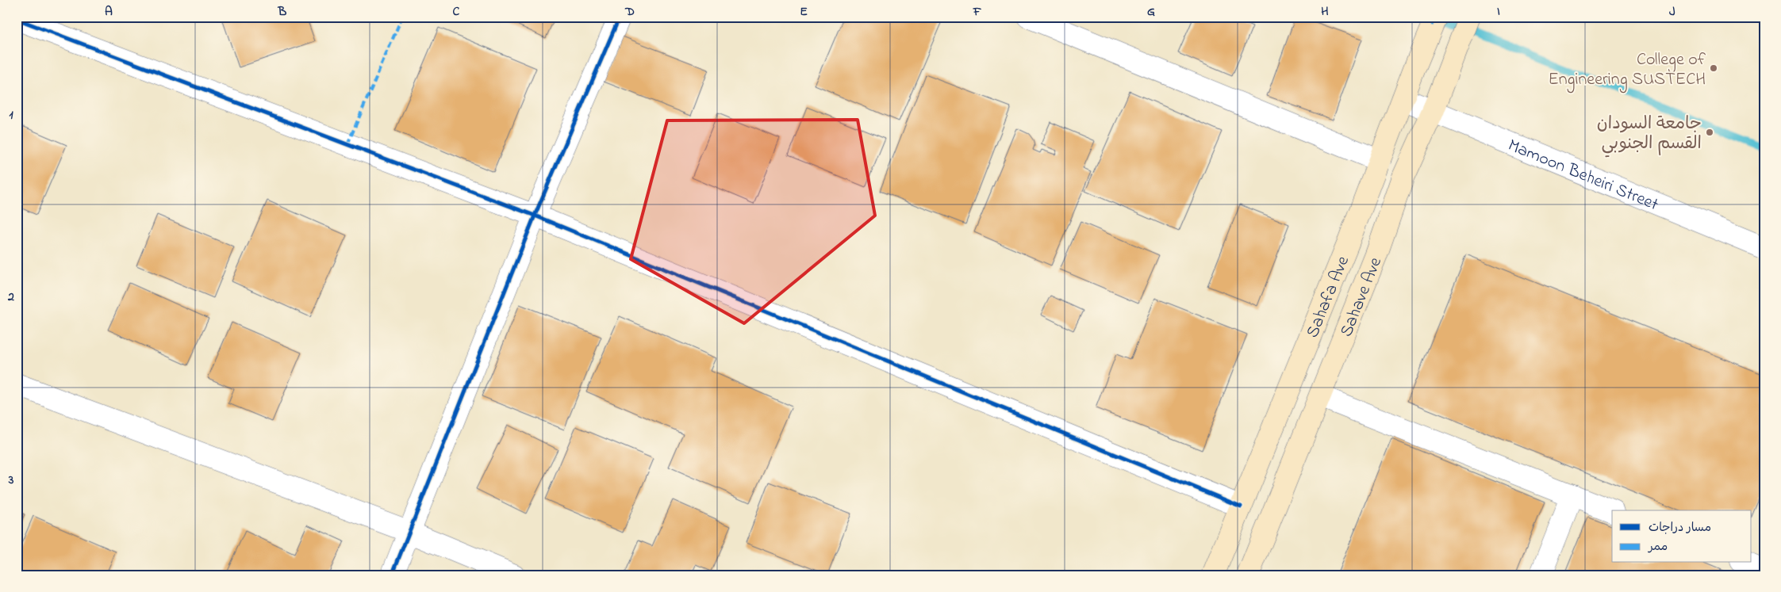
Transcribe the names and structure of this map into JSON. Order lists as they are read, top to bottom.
{
  "streets": {
    "main road": ["Sahafa Ave", "Sahave Ave"],
    "street": ["Mamoon Beheiri Street"]
  },
  "crossings": [
    ["Mamoon Beheiri Street", "Sahafa Ave"],
    ["Mamoon Beheiri Street", "Sahave Ave"]
  ],
  "places": ["College of Engineering SUSTECH", "جامعة السودان القسم الجنوبي"],
  "legend": ["مسار دراجات", "ممر"],
  "grid": {
    "columns": [
      "A",
      "B",
      "C",
      "D",
      "E",
      "F",
      "G",
      "H",
      "I",
      "J"
    ],
    "rows": ["1", "2", "3"]
  }
}
